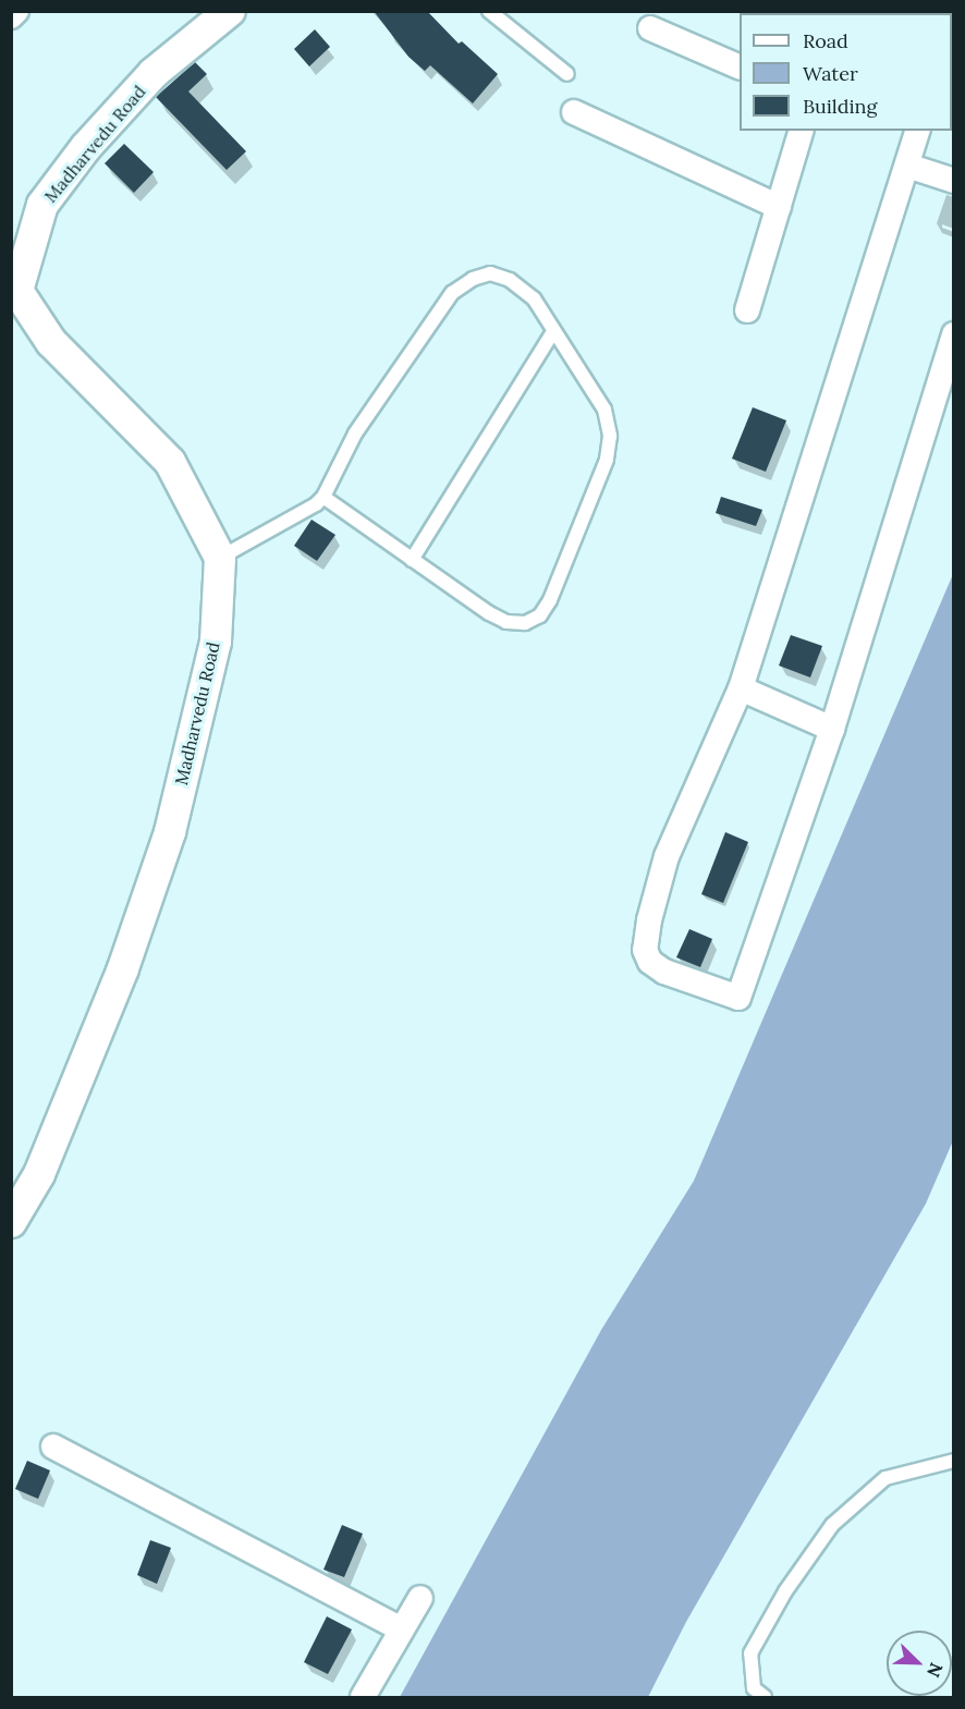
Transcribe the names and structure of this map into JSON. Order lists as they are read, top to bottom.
{
  "streets": {
    "street": ["Madharvedu Road"]
  },
  "legend": ["Road", "Water", "Building"],
  "north": "bottom right"
}
